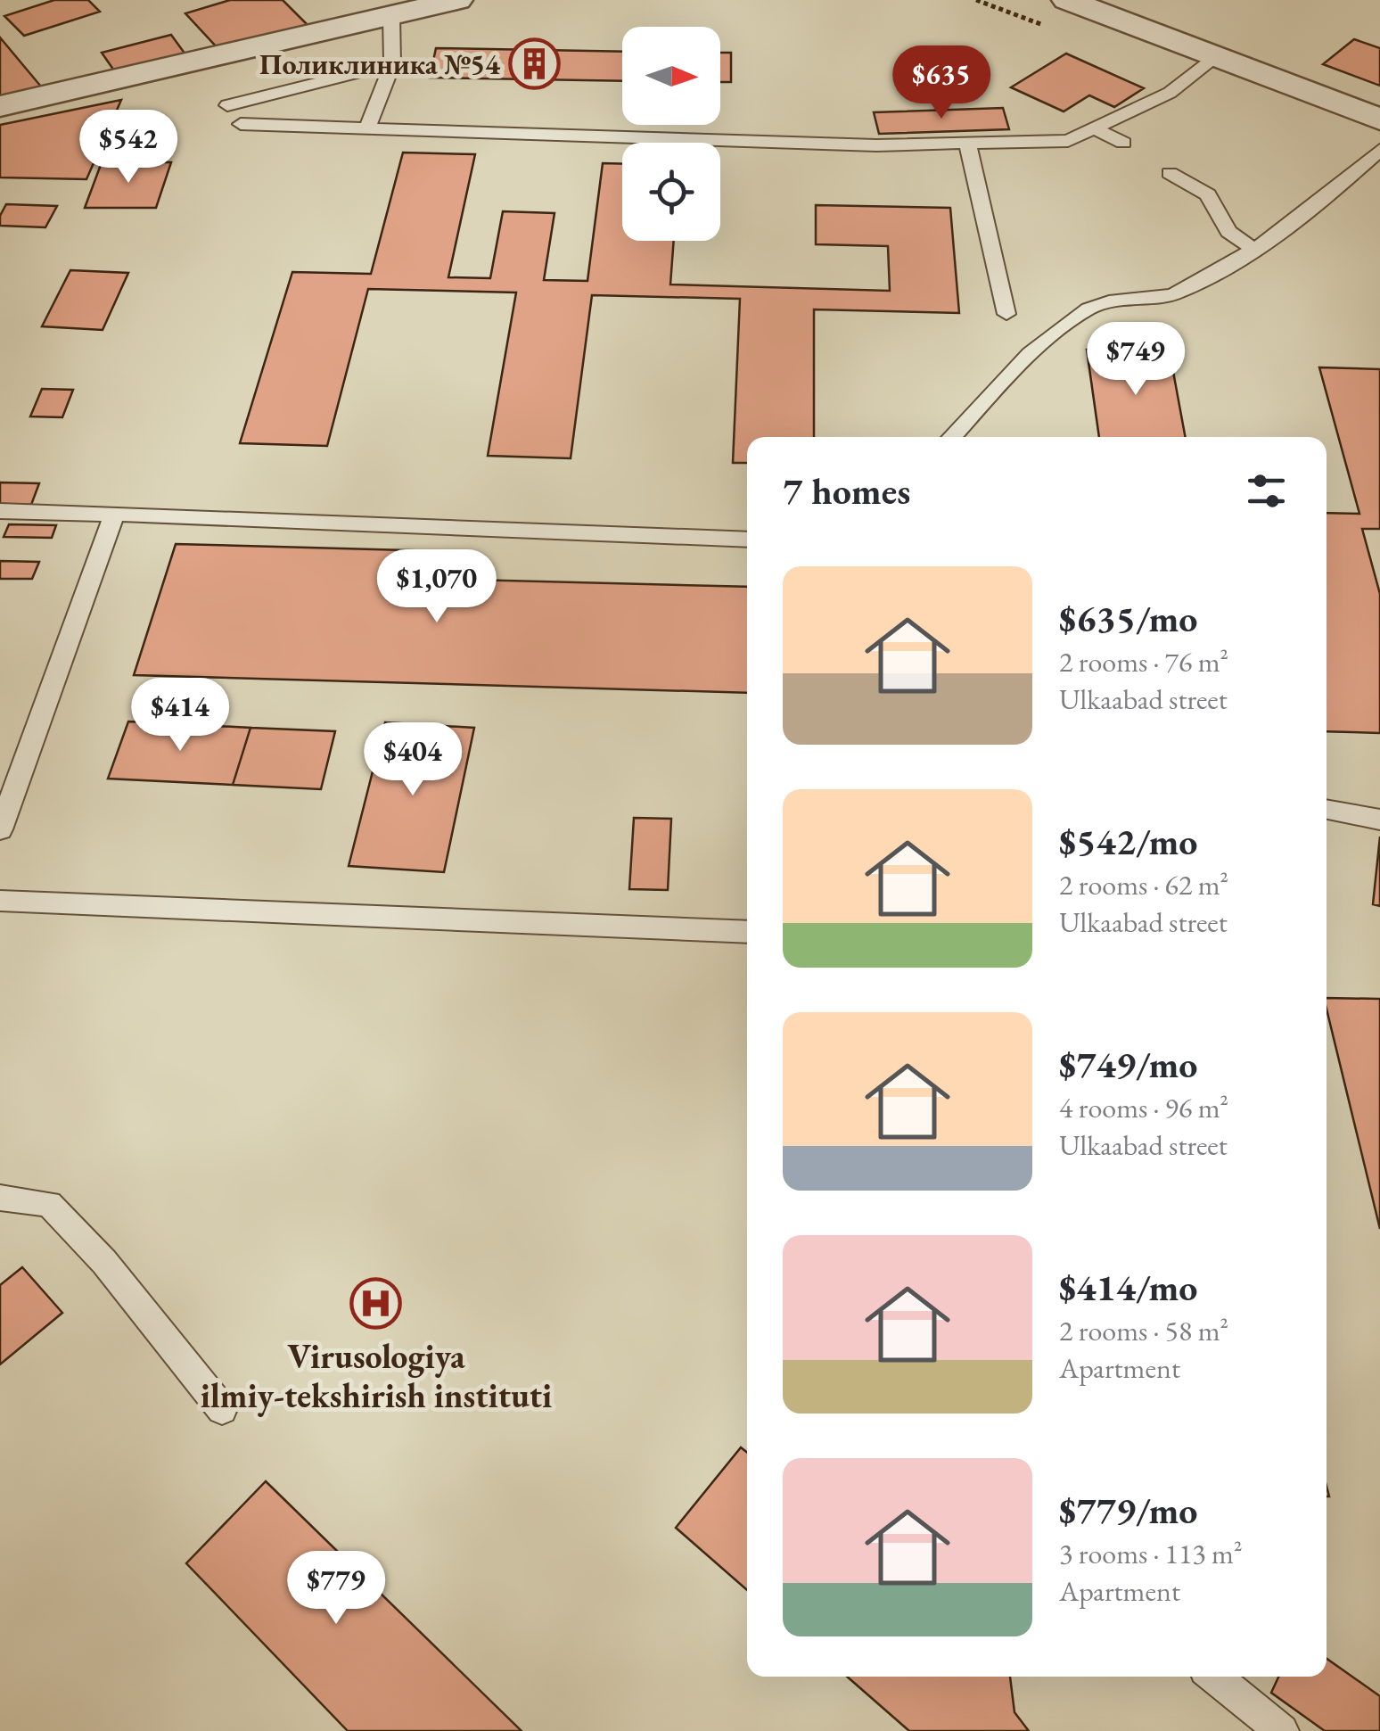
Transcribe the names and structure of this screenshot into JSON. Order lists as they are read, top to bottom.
{
  "places": {
    "building": ["Поликлиника №54"],
    "hospital": ["Virusologiya ilmiy-tekshirish instituti"]
  },
  "north": "right",
  "page": {
    "price": [
      "$635",
      "$542",
      "$749",
      "$1,070",
      "$414",
      "$404",
      "$779"
    ],
    "heading": "7 homes",
    "list": [
      {
        "name": "$635/mo",
        "note": "2 rooms · 76 m² · Ulkaabad street"
      },
      {
        "name": "$542/mo",
        "note": "2 rooms · 62 m² · Ulkaabad street"
      },
      {
        "name": "$749/mo",
        "note": "4 rooms · 96 m² · Ulkaabad street"
      },
      {
        "name": "$414/mo",
        "note": "2 rooms · 58 m² · Apartment"
      },
      {
        "name": "$779/mo",
        "note": "3 rooms · 113 m² · Apartment"
      }
    ]
  }
}
